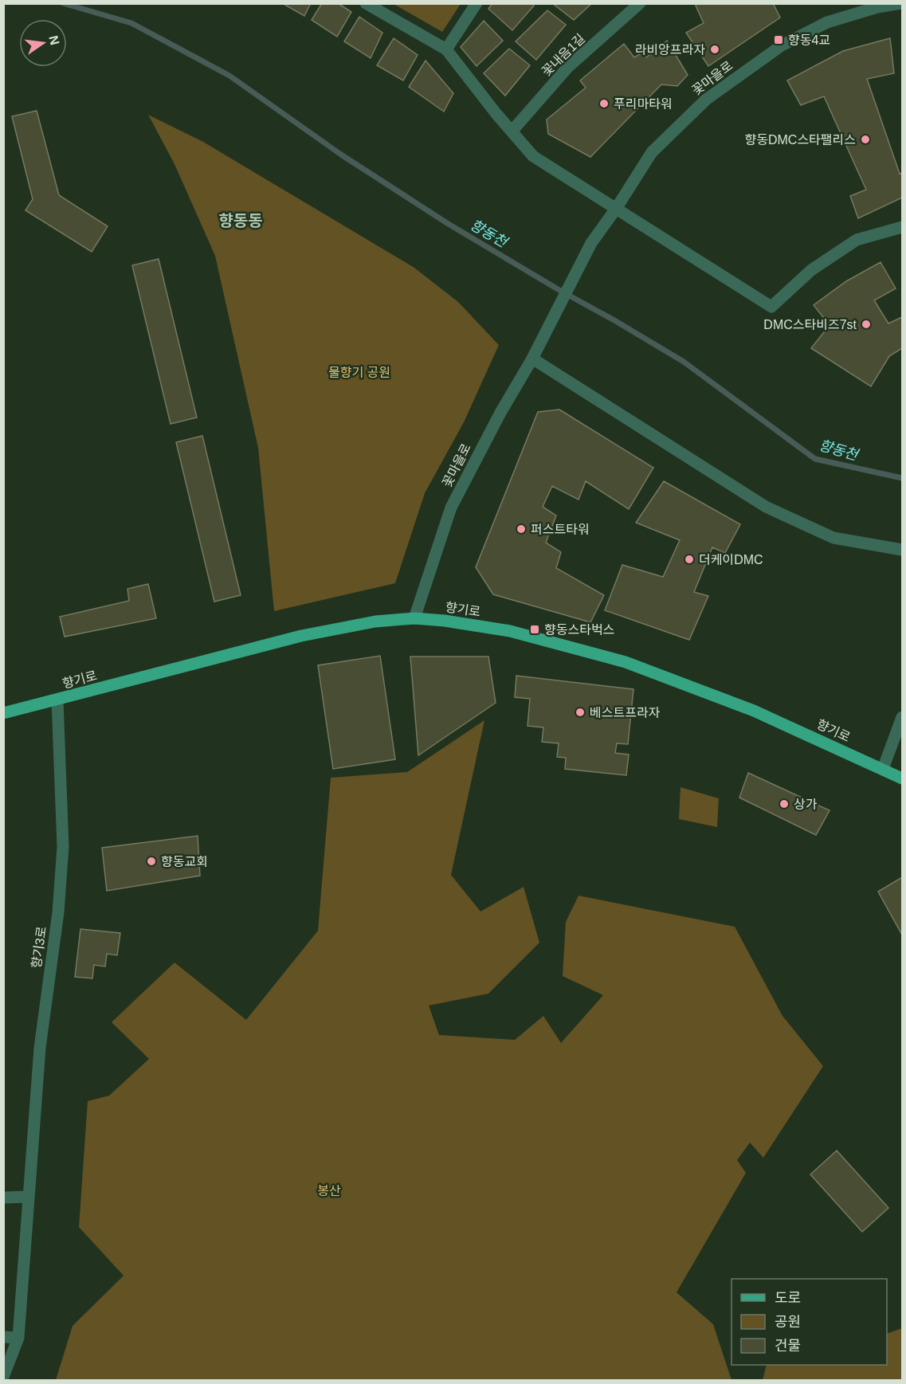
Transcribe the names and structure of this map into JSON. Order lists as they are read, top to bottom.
{
  "streets": {
    "main road": ["향기로"],
    "street": ["꽃내음1길", "꽃마을로", "향기3로"]
  },
  "crossings": [
    ["꽃마을로", "향기로"],
    ["향기로", "향기3로"]
  ],
  "districts": ["향동동"],
  "water": ["향동천"],
  "parks": ["물향기 공원", "봉산"],
  "places": {
    "transit": ["향동4교", "향동스타벅스"],
    "other": [
      "라비앙프라자",
      "푸리마타워",
      "향동DMC스타팰리스",
      "DMC스타비즈7st",
      "퍼스트타워",
      "더케이DMC",
      "베스트프라자",
      "상가",
      "향동교회"
    ]
  },
  "legend": ["도로", "공원", "건물"],
  "north": "right"
}
